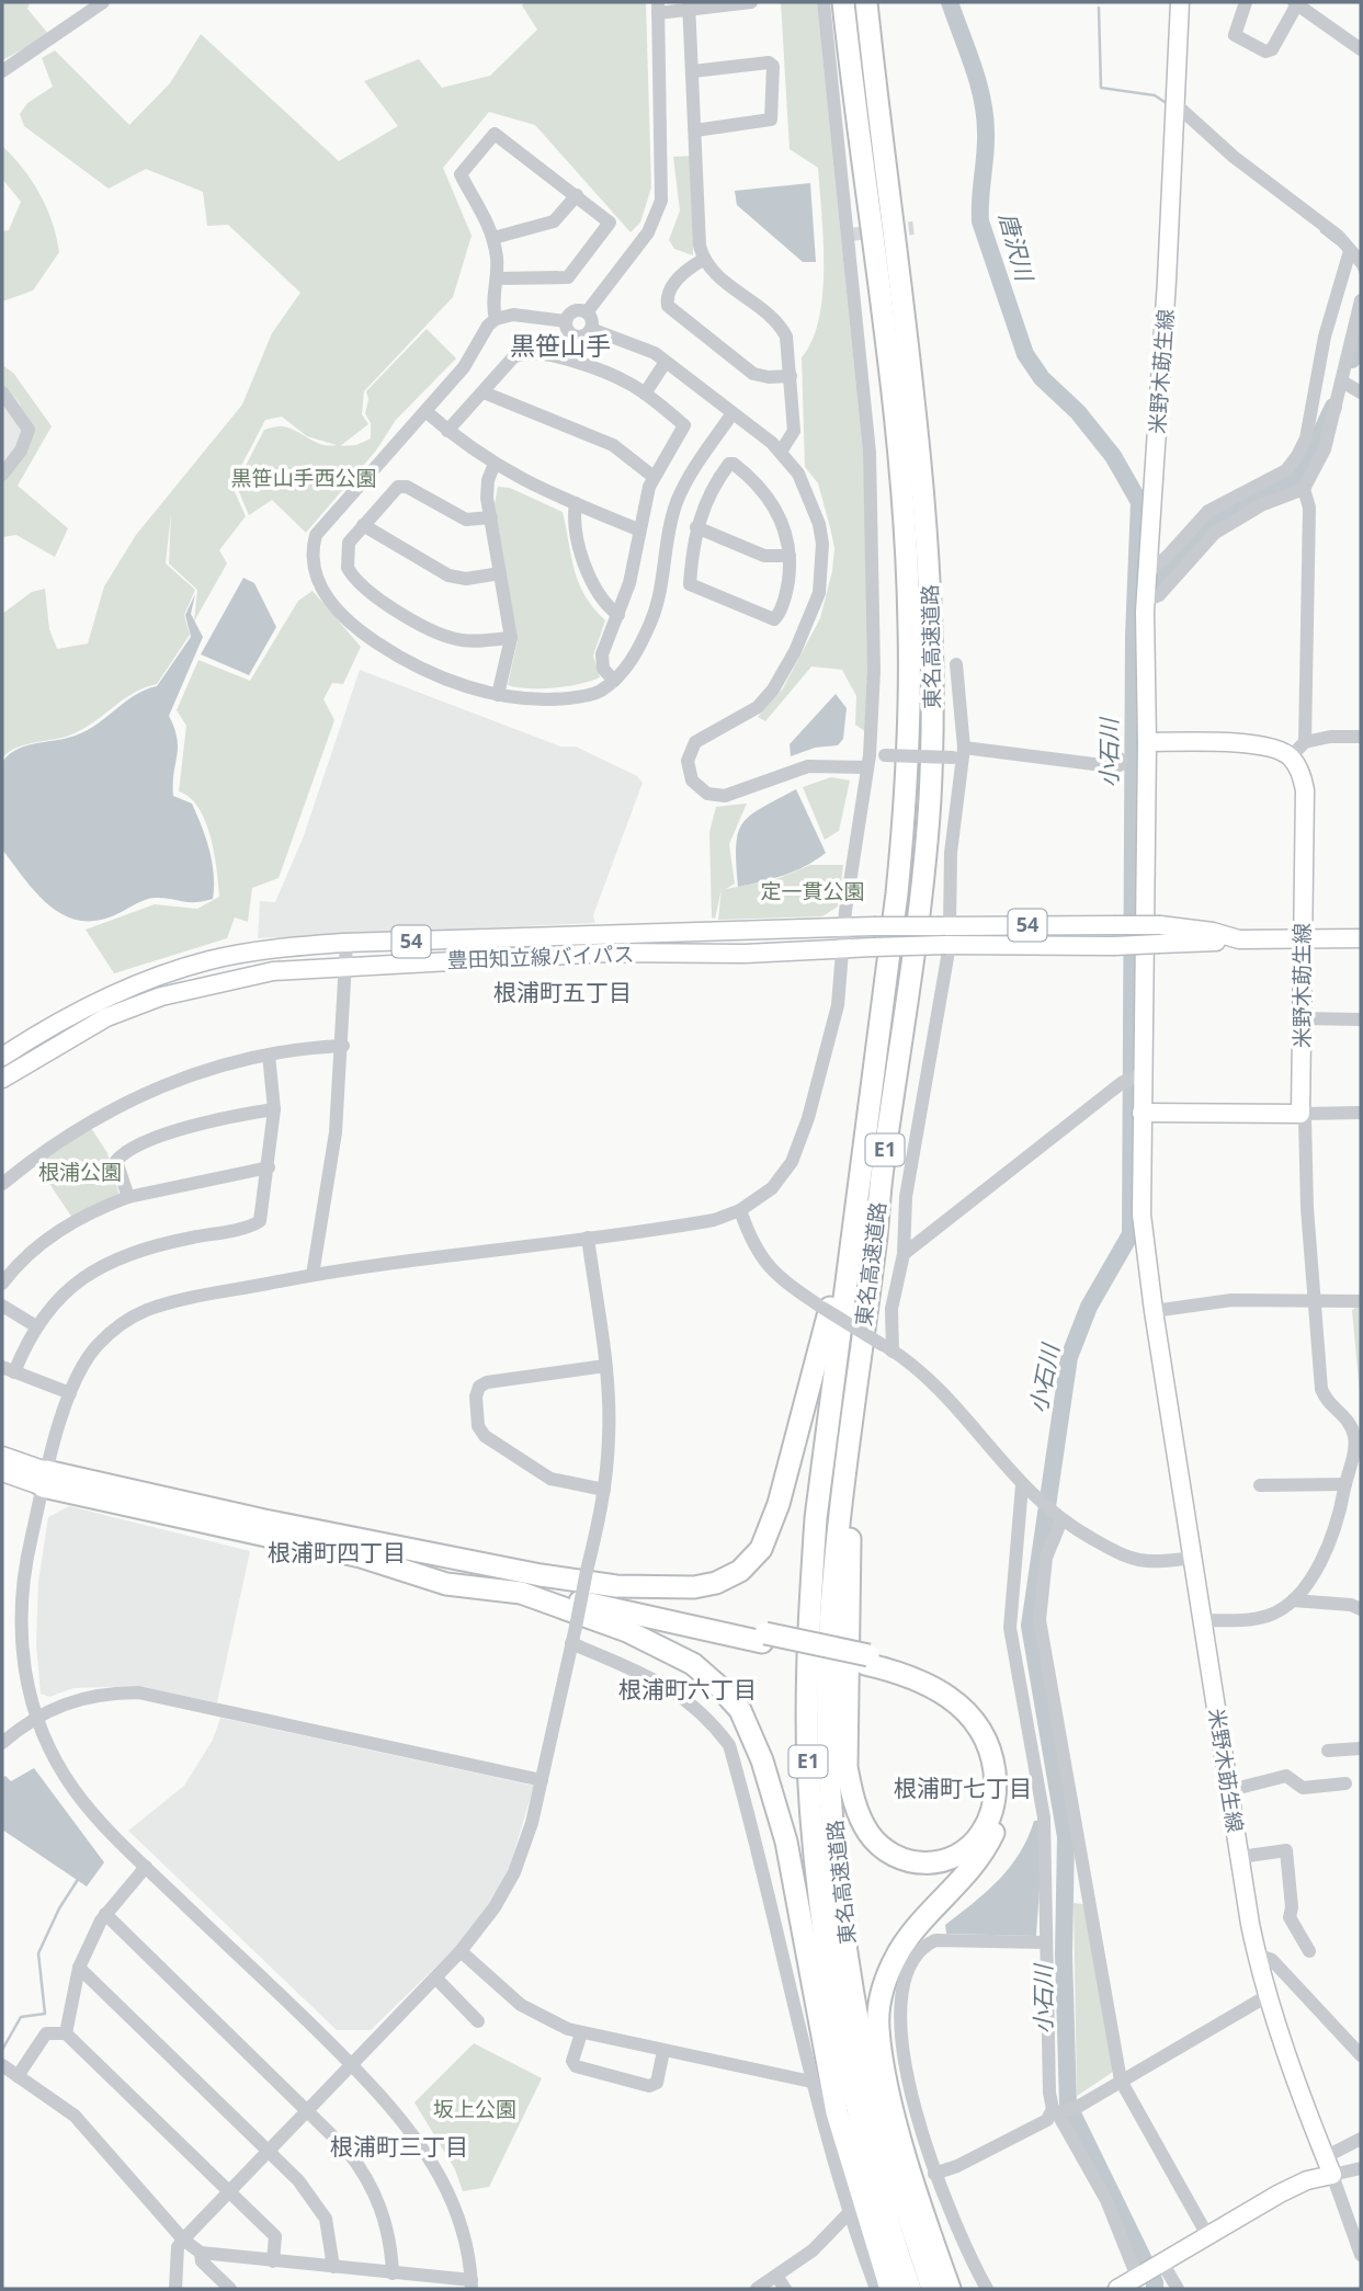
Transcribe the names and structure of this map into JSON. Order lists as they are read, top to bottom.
{
  "streets": {
    "highway": ["東名高速道路", "E1"],
    "main road": ["米野木莇生線", "54", "豊田知立線バイパス"]
  },
  "crossings": [
    ["米野木莇生線", "54"],
    ["54", "豊田知立線バイパス"]
  ],
  "districts": [
    "黒笹山手",
    "根浦町五丁目",
    "根浦町四丁目",
    "根浦町六丁目",
    "根浦町七丁目",
    "根浦町三丁目"
  ],
  "water": ["唐沢川", "小石川"],
  "parks": [
    "黒笹山手西公園",
    "定一貫公園",
    "根浦公園",
    "坂上公園"
  ]
}
